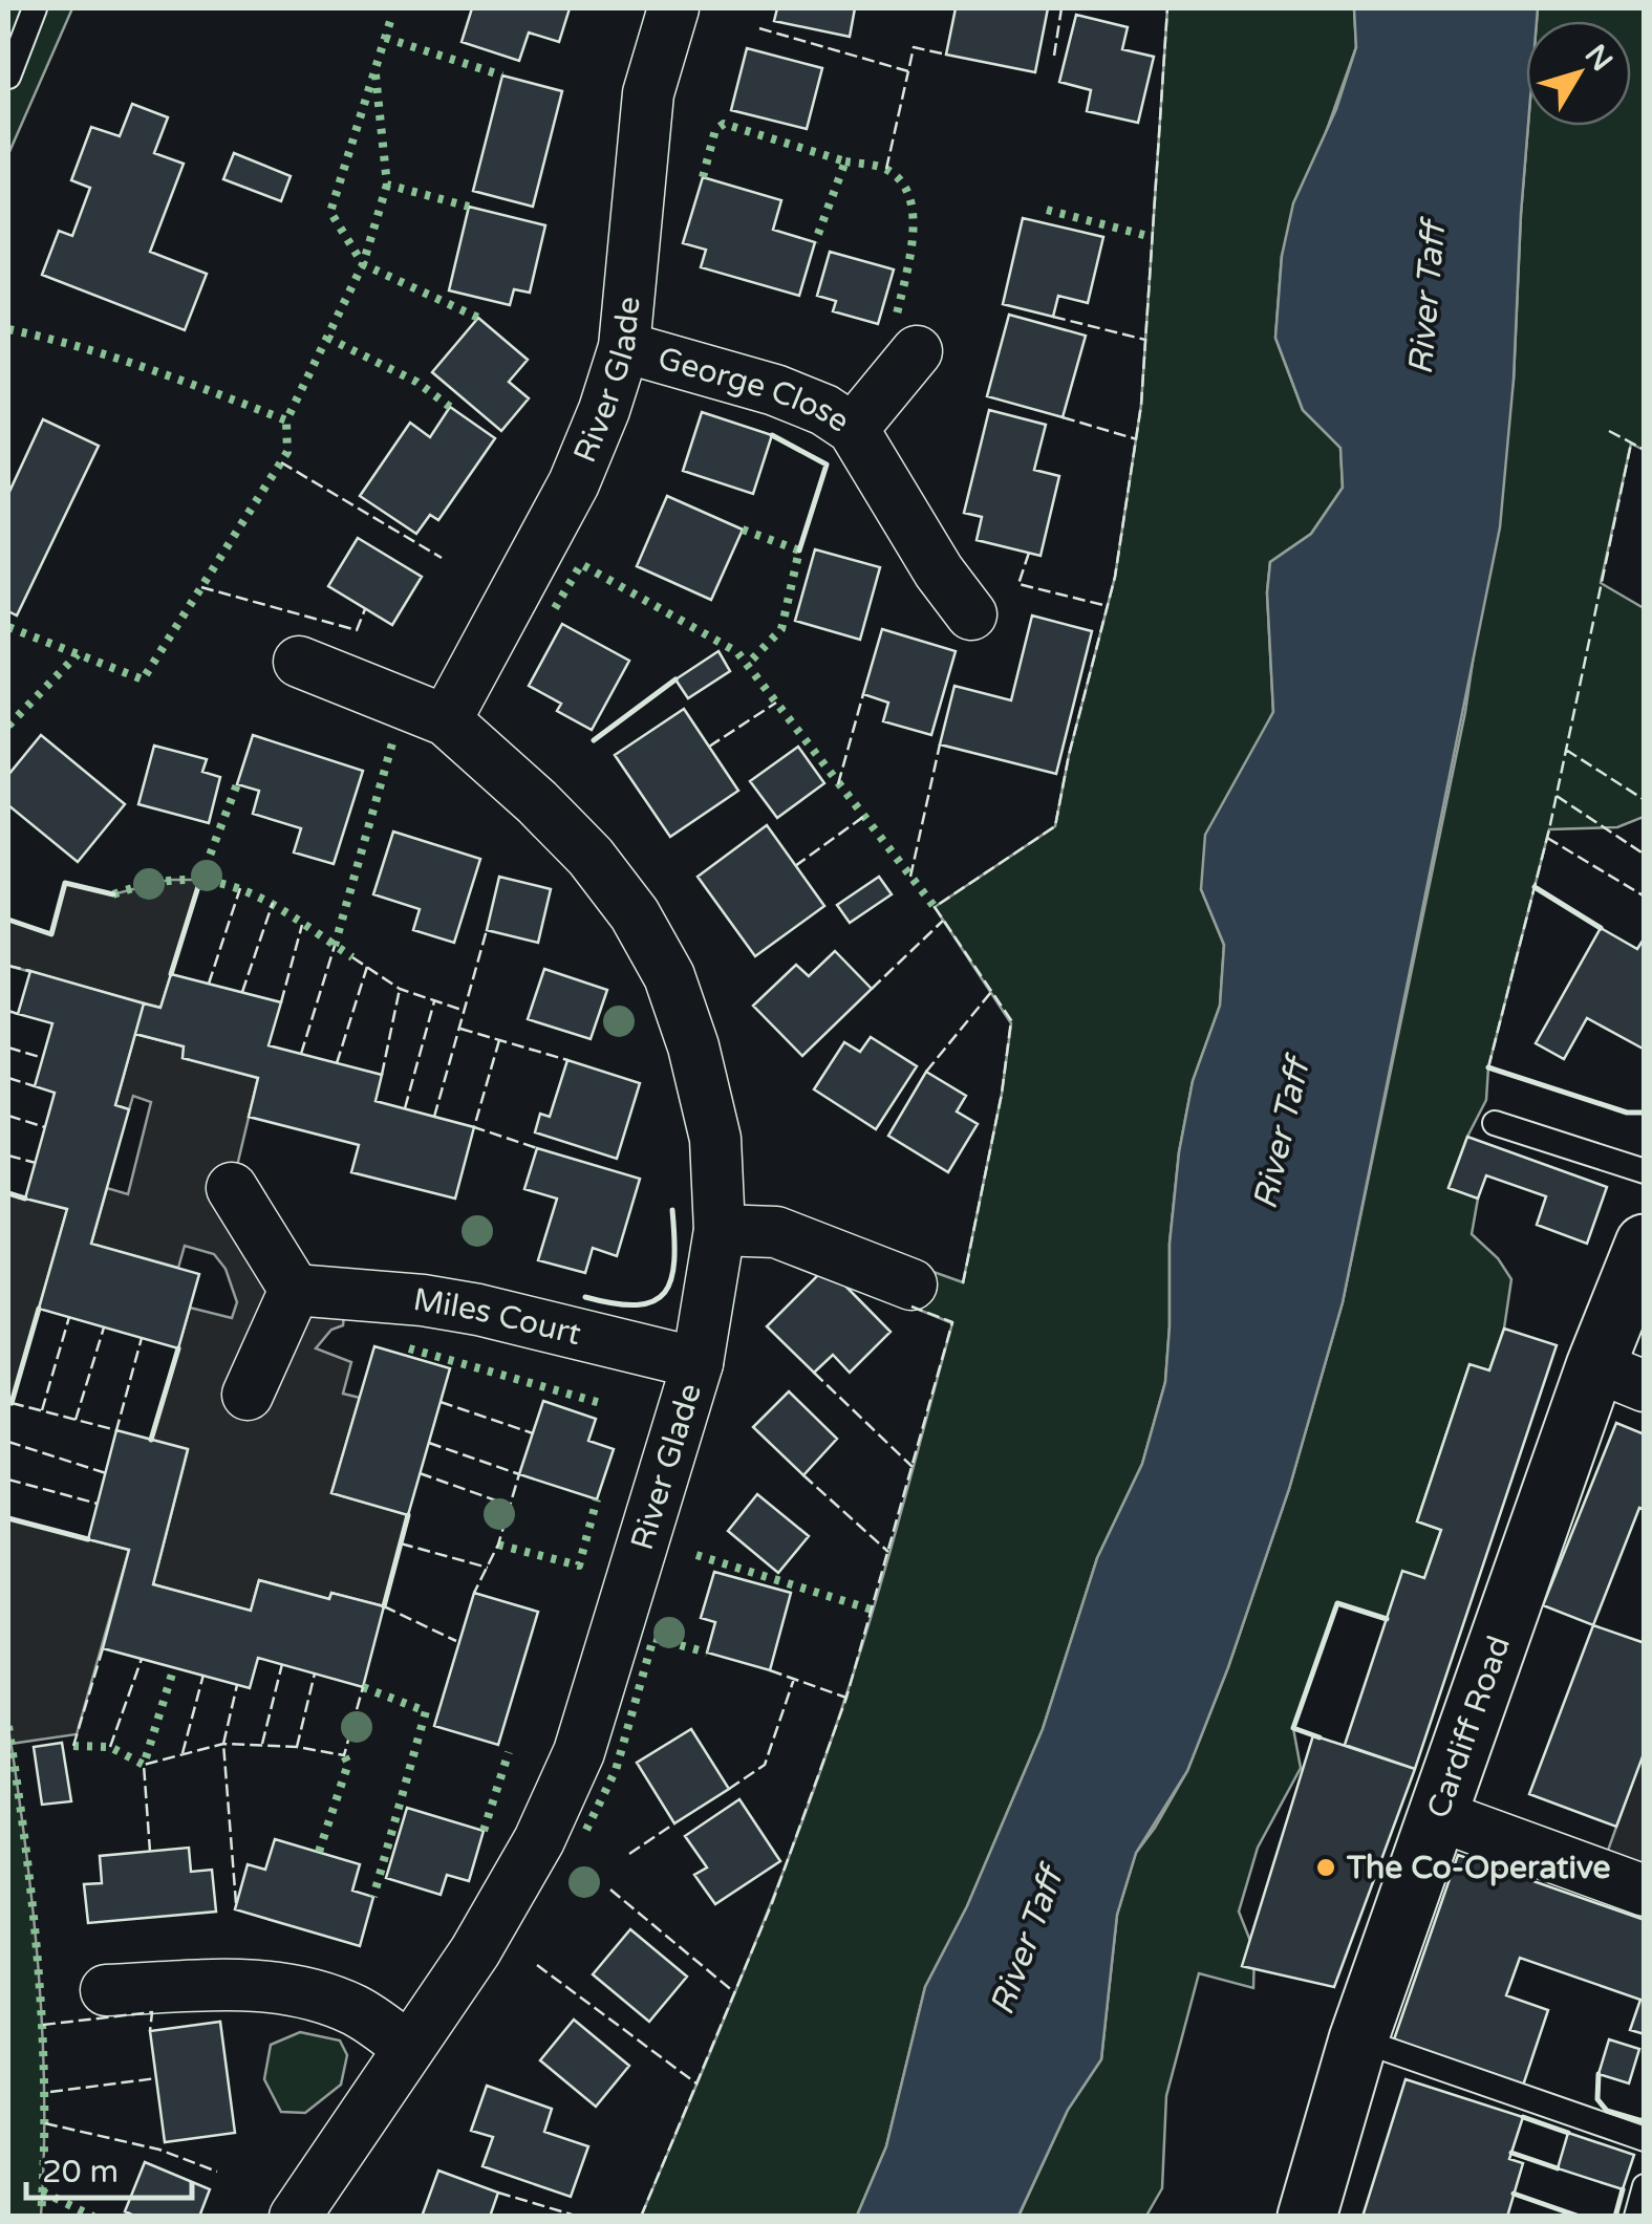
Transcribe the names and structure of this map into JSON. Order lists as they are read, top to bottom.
{
  "streets": {
    "main road": ["Cardiff Road"],
    "street": ["River Glade", "George Close", "Miles Court"]
  },
  "crossings": [
    ["River Glade", "George Close"],
    ["River Glade", "Miles Court"]
  ],
  "water": ["River Taff"],
  "places": ["The Co-Operative"],
  "scale_bar": "20 m",
  "north": "top right"
}
